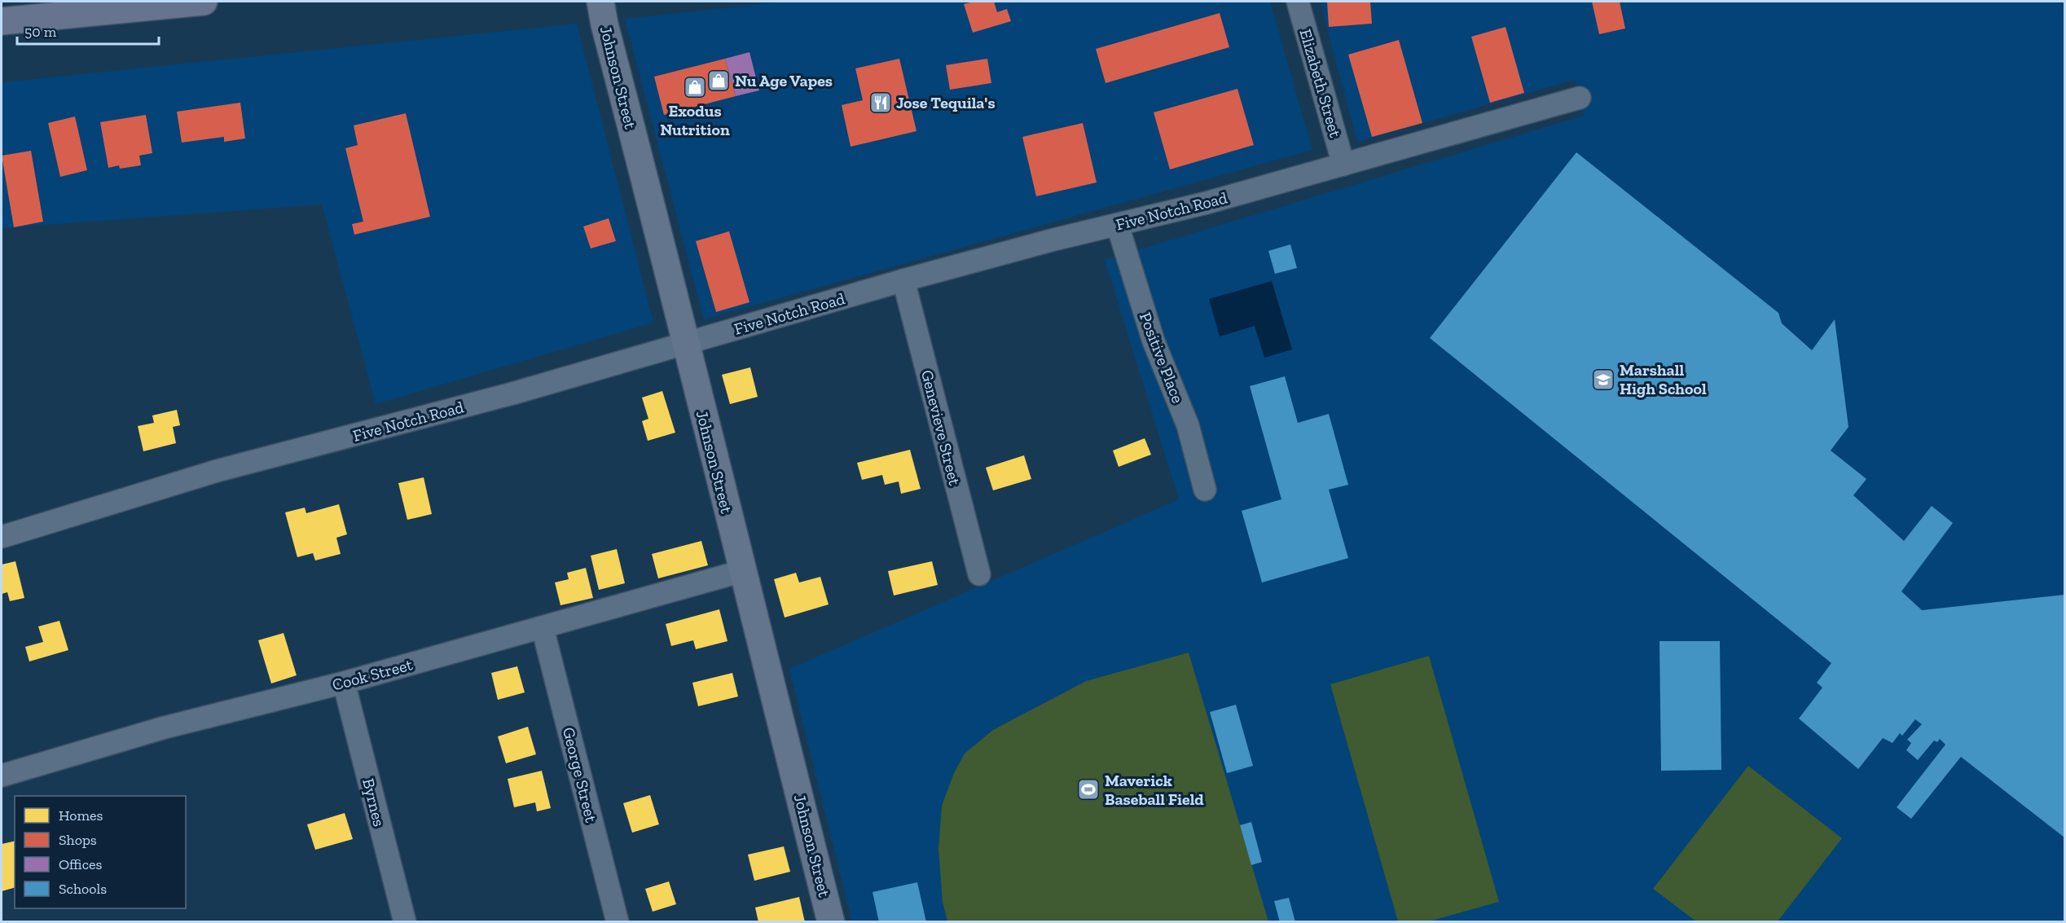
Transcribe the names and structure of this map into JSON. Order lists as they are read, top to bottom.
{
  "streets": {
    "street": [
      "Johnson Street",
      "Elizabeth Street",
      "Five Notch Road",
      "Positive Place",
      "Genevieve Street",
      "Cook Street",
      "George Street",
      "Byrnes"
    ]
  },
  "crossings": [
    ["Johnson Street", "Five Notch Road"],
    ["Johnson Street", "Cook Street"],
    ["Elizabeth Street", "Five Notch Road"],
    ["Five Notch Road", "Positive Place"],
    ["Five Notch Road", "Genevieve Street"],
    ["Cook Street", "George Street"],
    ["Cook Street", "Byrnes"]
  ],
  "places": {
    "shop": ["Nu Age Vapes", "Exodus Nutrition"],
    "restaurant": ["Jose Tequila's"],
    "school or university": ["Marshall High School"],
    "sports": ["Maverick Baseball Field"]
  },
  "legend": [
    "Homes",
    "Shops",
    "Offices",
    "Schools"
  ],
  "scale_bar": "50 m"
}
